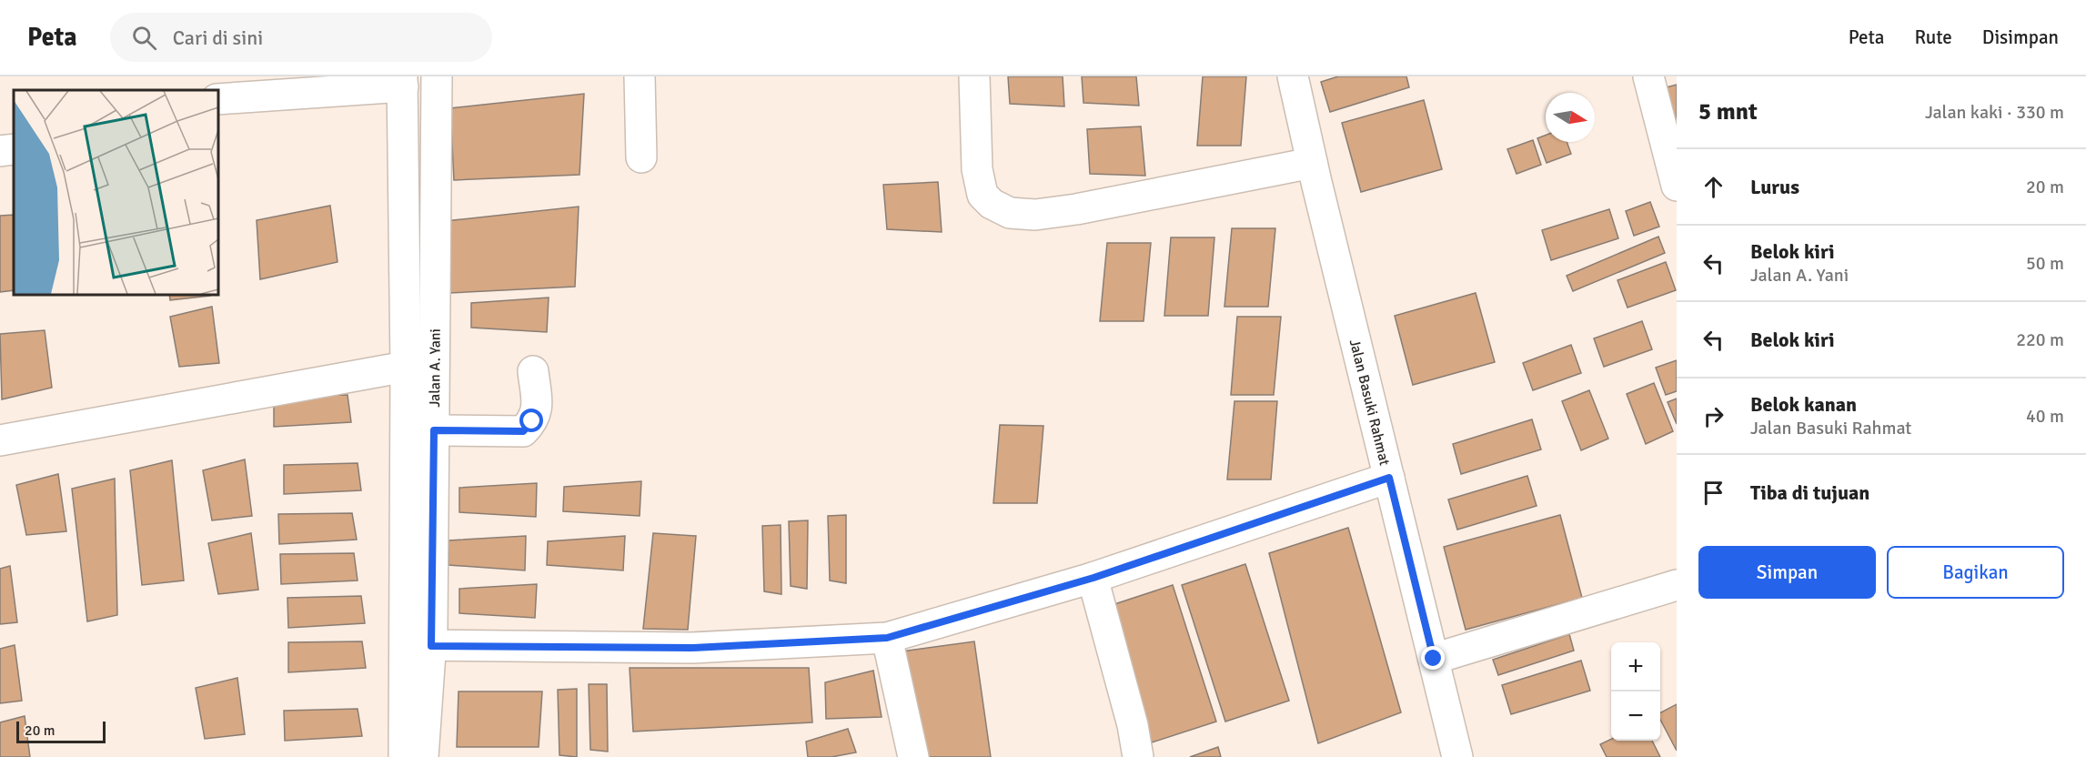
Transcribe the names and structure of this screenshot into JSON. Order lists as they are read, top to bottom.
{
  "streets": {
    "street": ["Jalan A. Yani", "Jalan Basuki Rahmat"]
  },
  "scale_bar": "20 m",
  "north": "right",
  "page": {
    "header": "Peta",
    "search": "Cari di sini",
    "nav": ["Peta", "Rute", "Disimpan"],
    "heading": ["5 mnt", "Jalan kaki · 330 m"],
    "list": [
      ["Lurus", "20 m"],
      ["Belok kiri", "Jalan A. Yani", "50 m"],
      ["Belok kiri", "220 m"],
      ["Belok kanan", "Jalan Basuki Rahmat", "40 m"],
      "Tiba di tujuan"
    ],
    "buttons": ["Simpan", "Bagikan"],
    "map_buttons": ["+", "−"],
    "scale": "20 m"
  }
}
